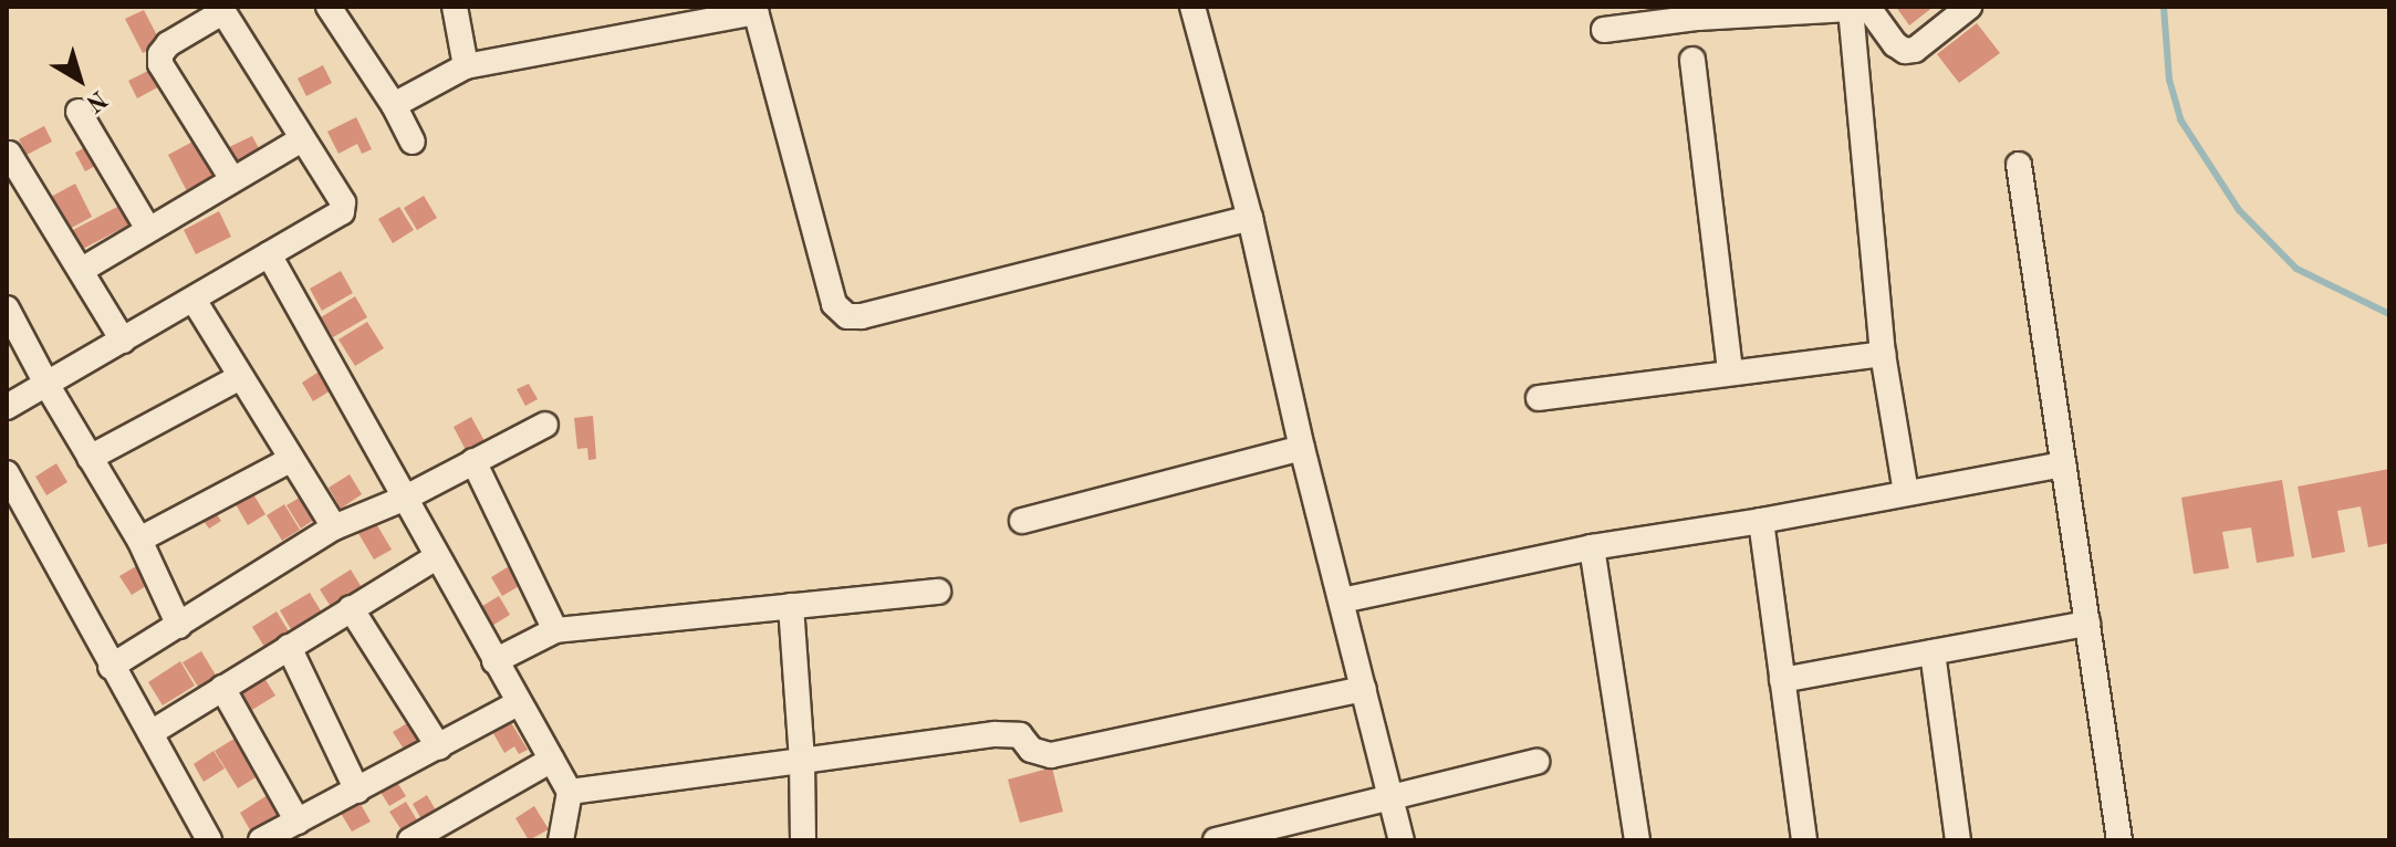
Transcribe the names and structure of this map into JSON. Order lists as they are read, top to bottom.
{
  "north": "bottom right"
}
